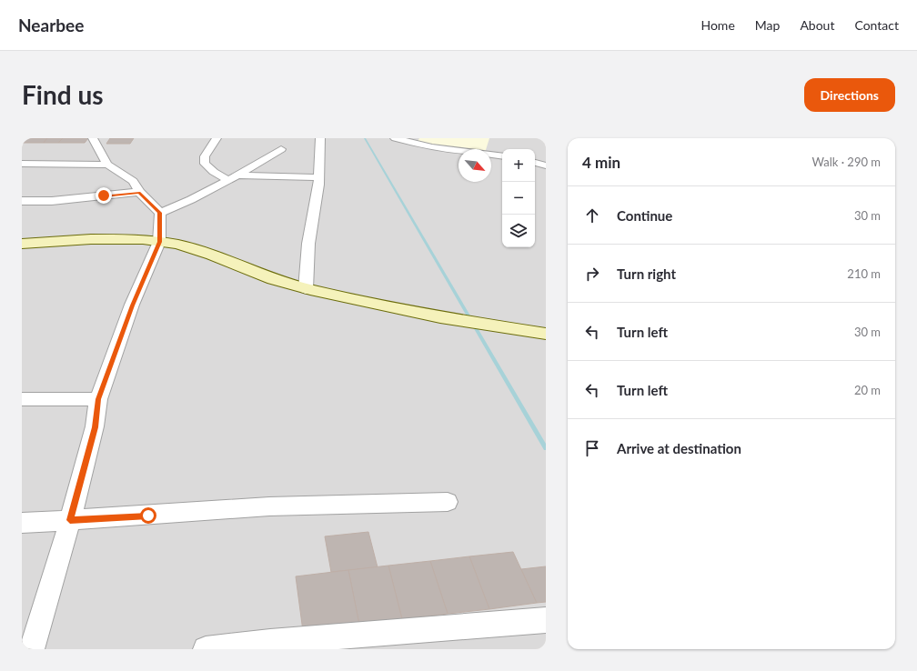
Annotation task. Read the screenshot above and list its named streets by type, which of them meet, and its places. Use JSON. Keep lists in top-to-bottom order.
{
  "north": "bottom right",
  "page": {
    "header": "Nearbee",
    "nav": [
      "Home",
      "Map",
      "About",
      "Contact"
    ],
    "buttons": "Directions",
    "title": "Find us",
    "heading": ["4 min", "Walk · 290 m"],
    "map_buttons": ["+", "−"],
    "list": [
      ["Continue", "30 m"],
      ["Turn right", "210 m"],
      ["Turn left", "30 m"],
      ["Turn left", "20 m"],
      "Arrive at destination"
    ]
  }
}
